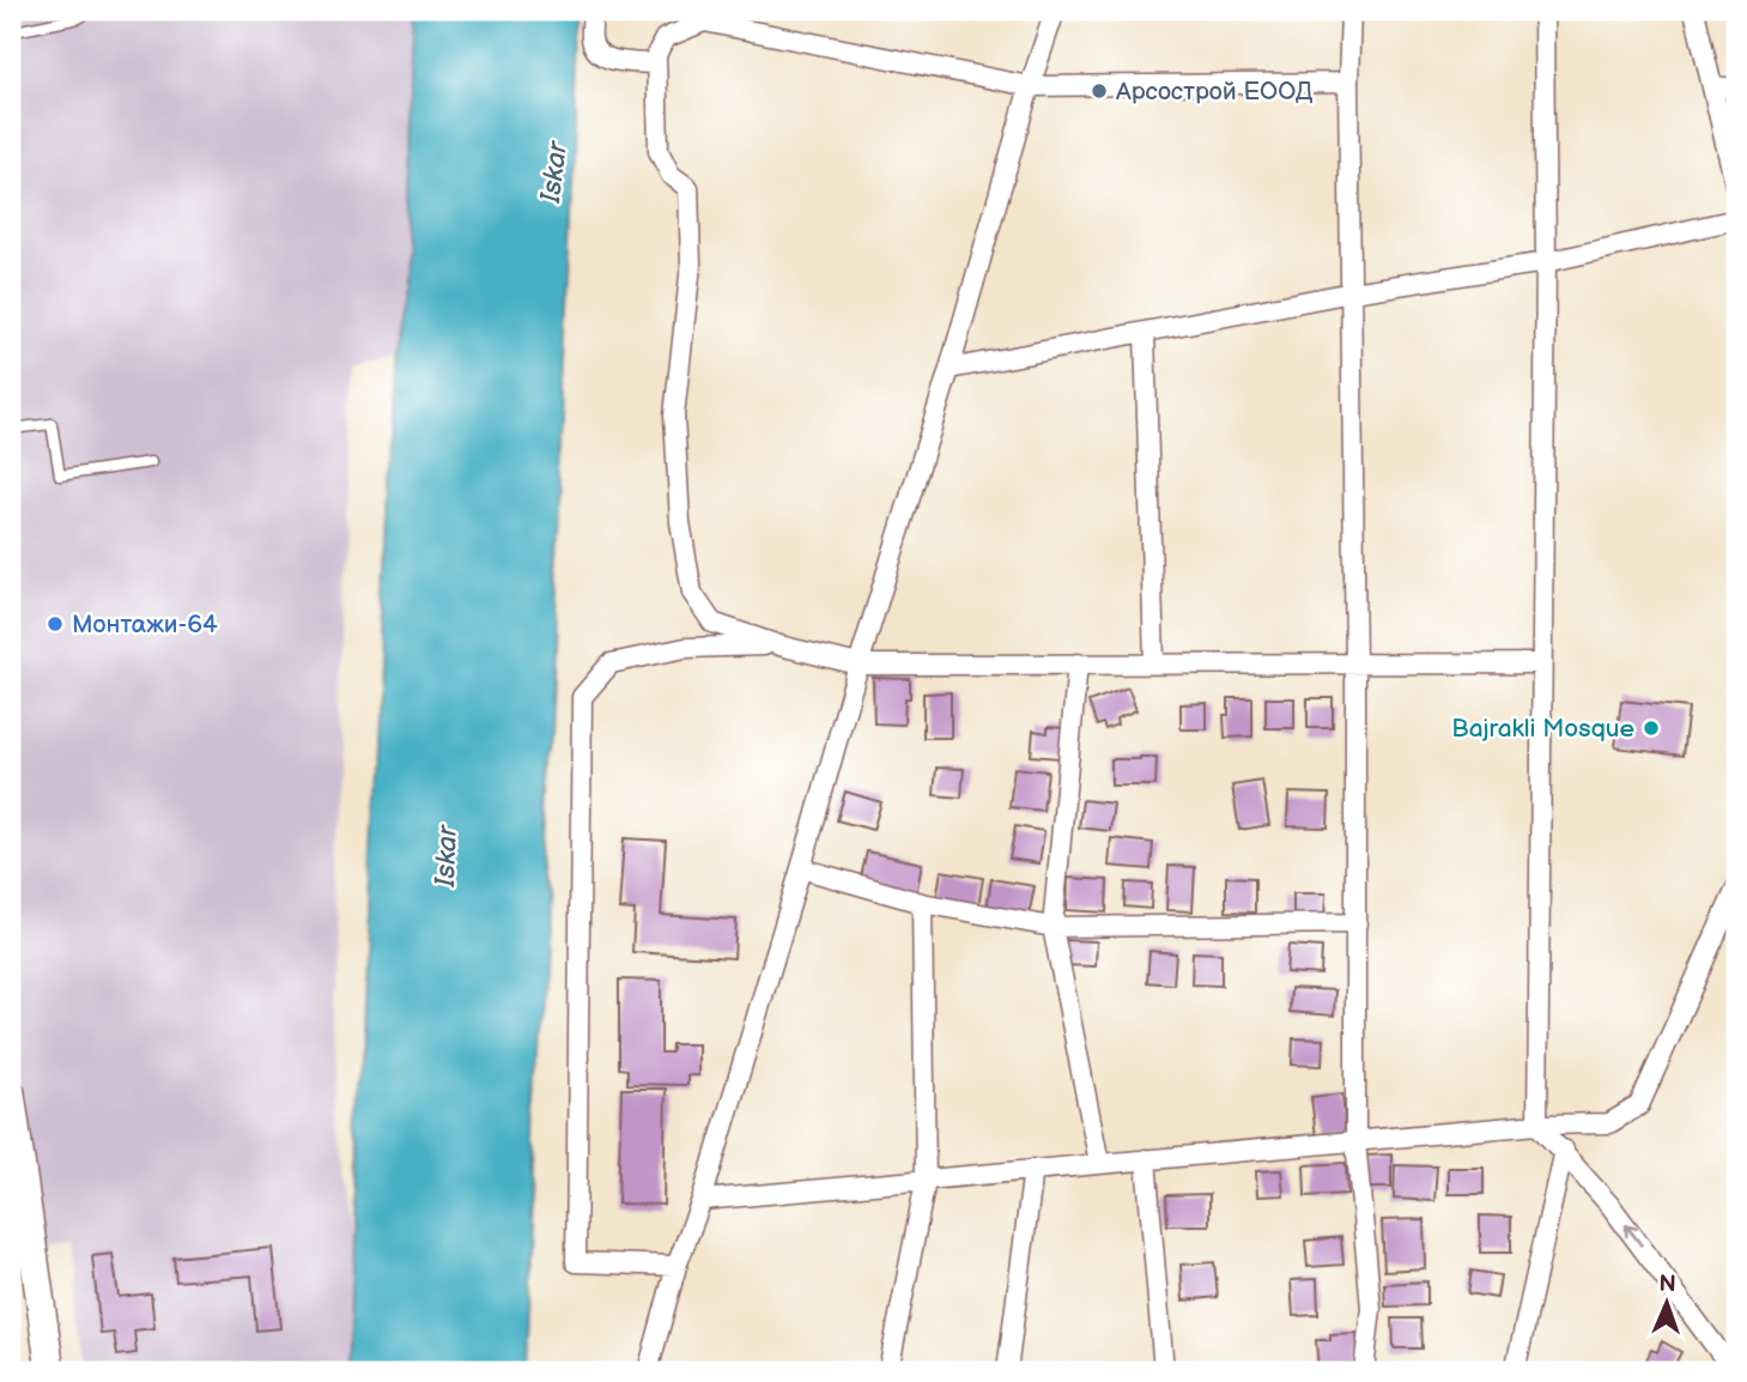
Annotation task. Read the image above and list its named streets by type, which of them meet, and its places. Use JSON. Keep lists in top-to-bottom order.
{
  "water": ["Iskar"],
  "places": ["Арсострой ЕООД", "Монтажи-64", "Bajrakli Mosque"],
  "north": "top"
}
